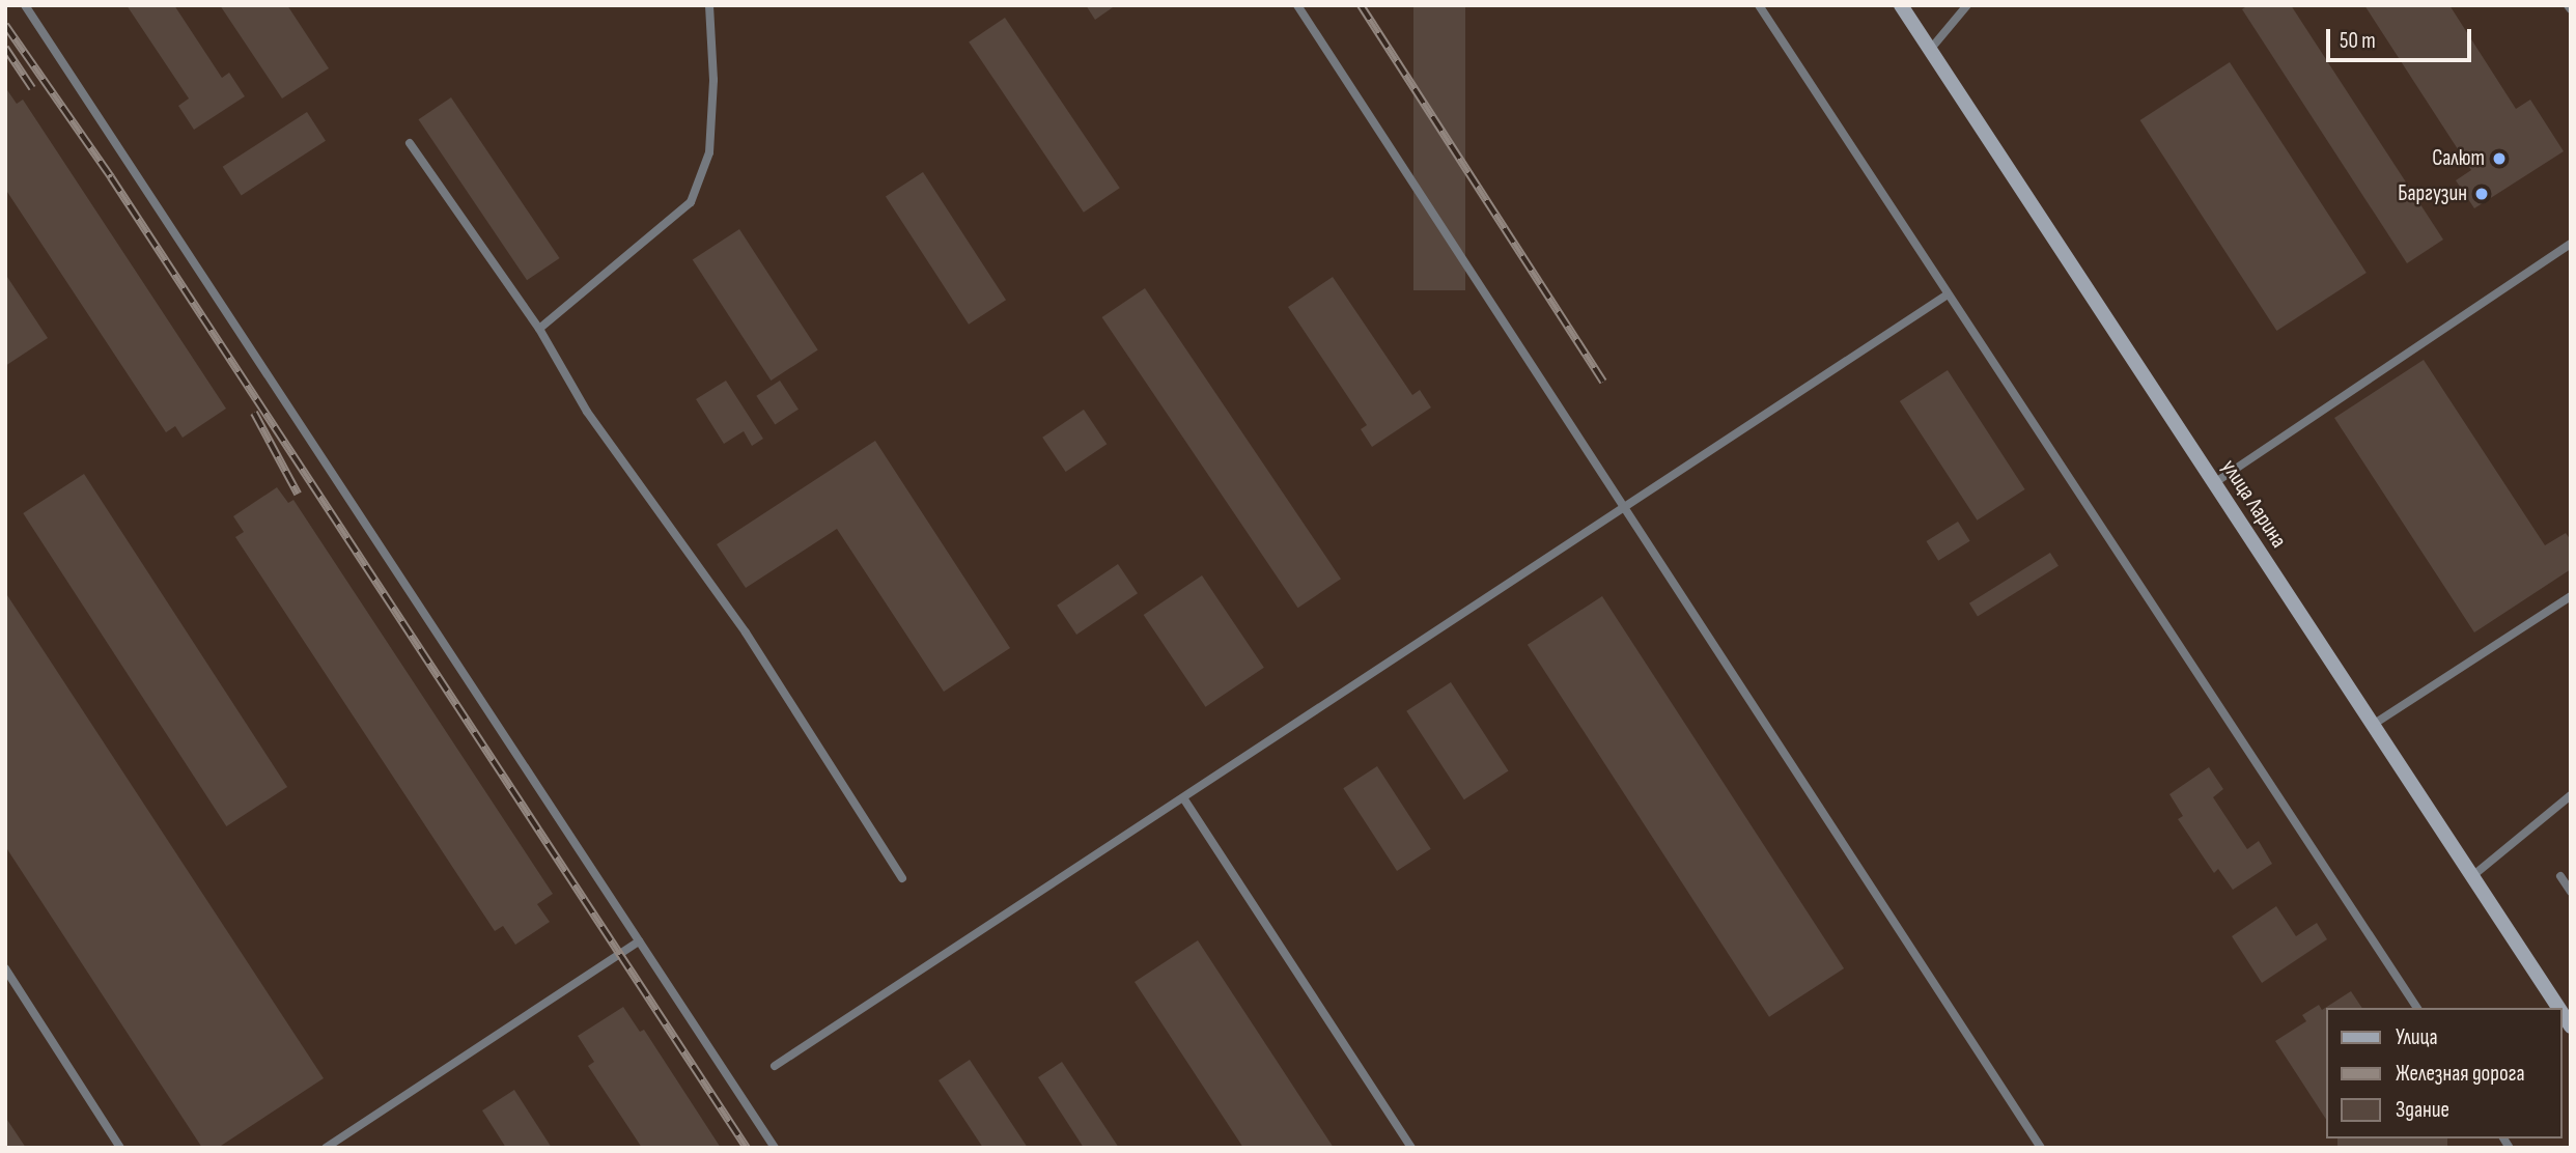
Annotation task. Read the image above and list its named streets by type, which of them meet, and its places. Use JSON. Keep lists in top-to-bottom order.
{
  "streets": {
    "street": ["улица Ларина"]
  },
  "places": ["Салют", "Баргузин"],
  "legend": ["Улица", "Железная дорога", "Здание"],
  "scale_bar": "50 m"
}
